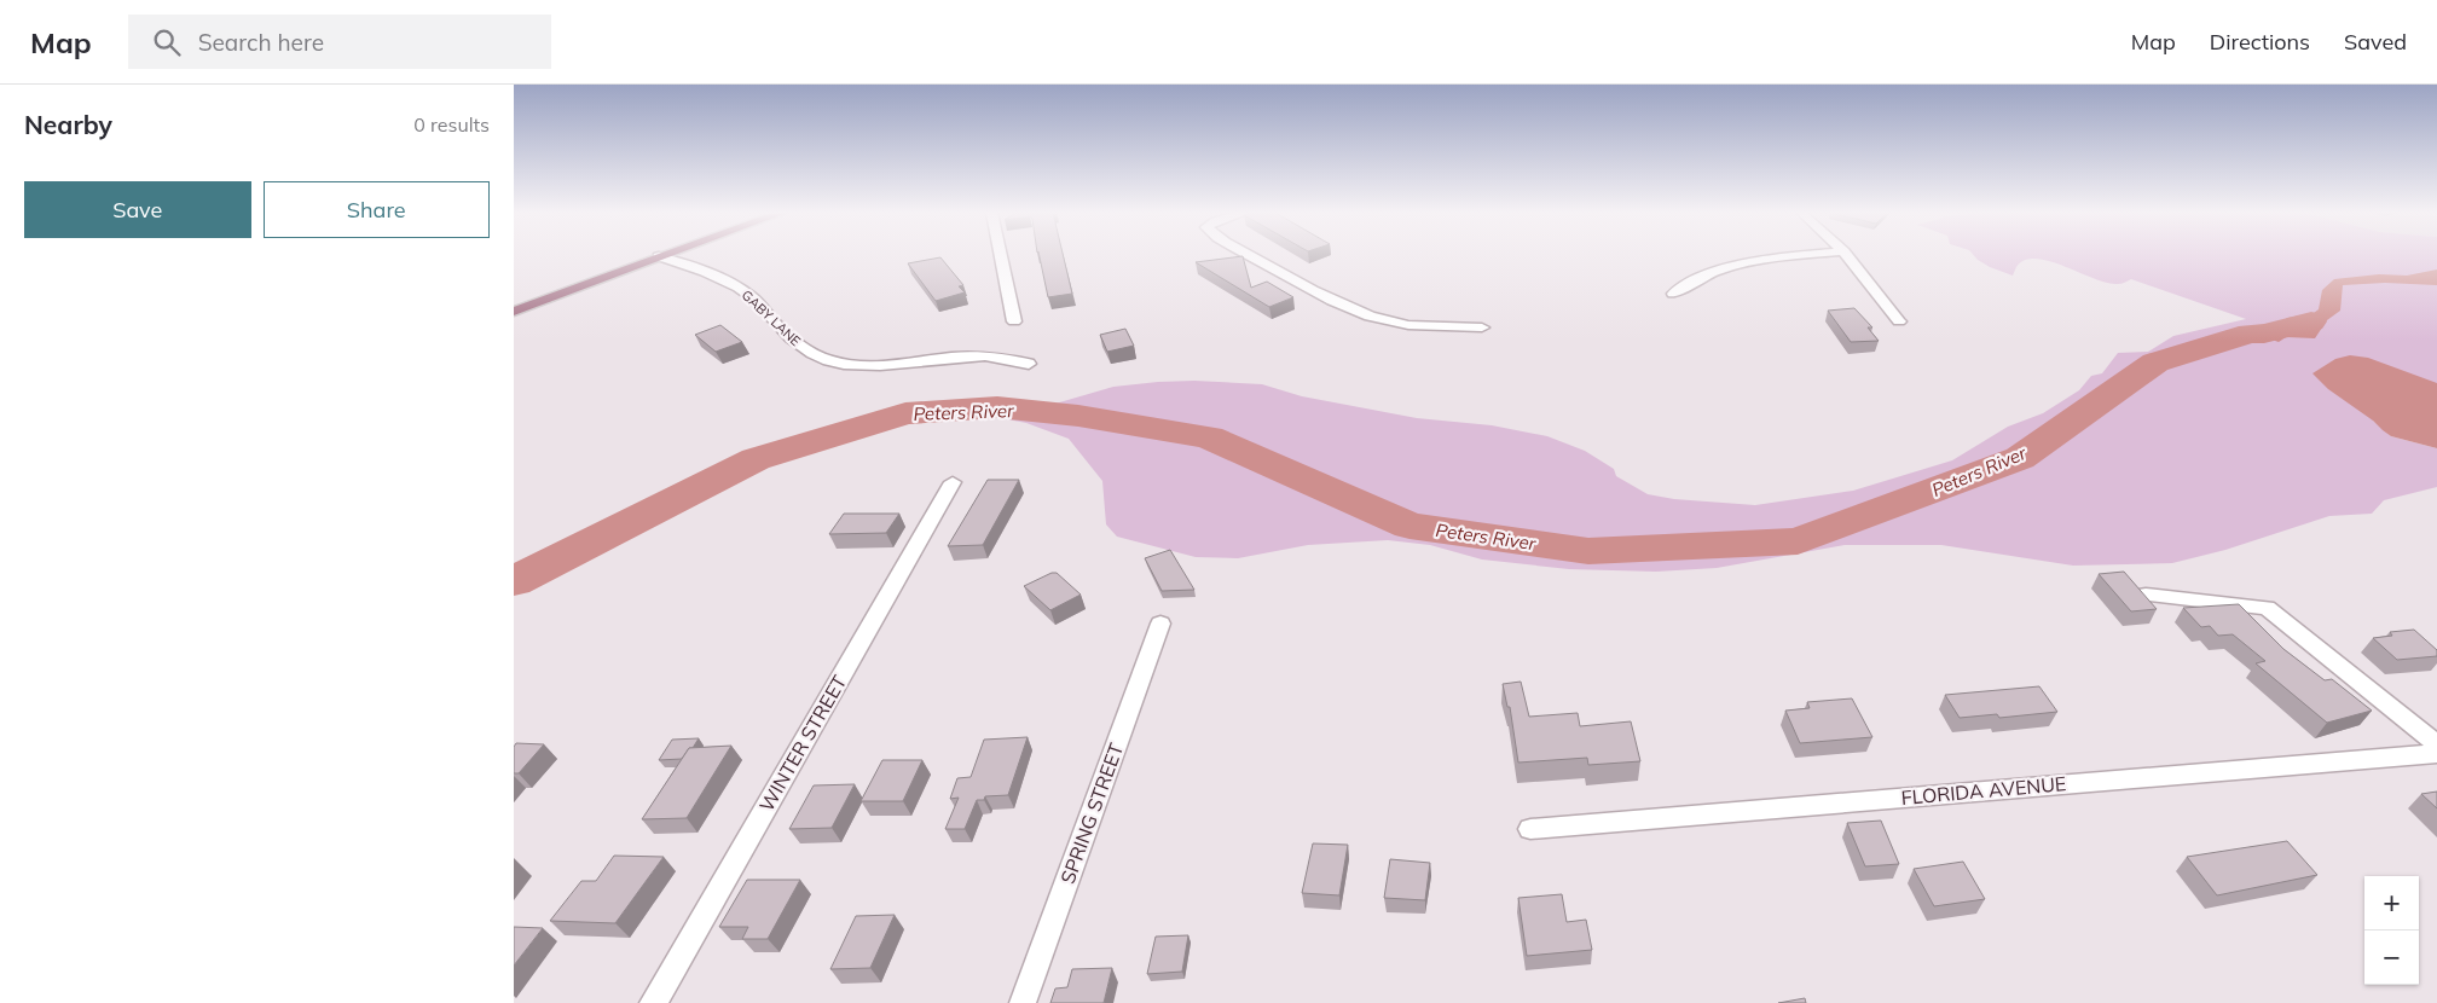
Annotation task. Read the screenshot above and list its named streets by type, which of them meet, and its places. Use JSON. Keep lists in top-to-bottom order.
{
  "streets": {
    "street": [
      "GABY LANE",
      "WINTER STREET",
      "FLORIDA AVENUE",
      "SPRING STREET"
    ]
  },
  "water": ["Peters River"],
  "page": {
    "header": "Map",
    "search": "Search here",
    "nav": ["Map", "Directions", "Saved"],
    "heading": ["Nearby", "0 results"],
    "buttons": ["Save", "Share"],
    "map_buttons": ["+", "−"]
  }
}
